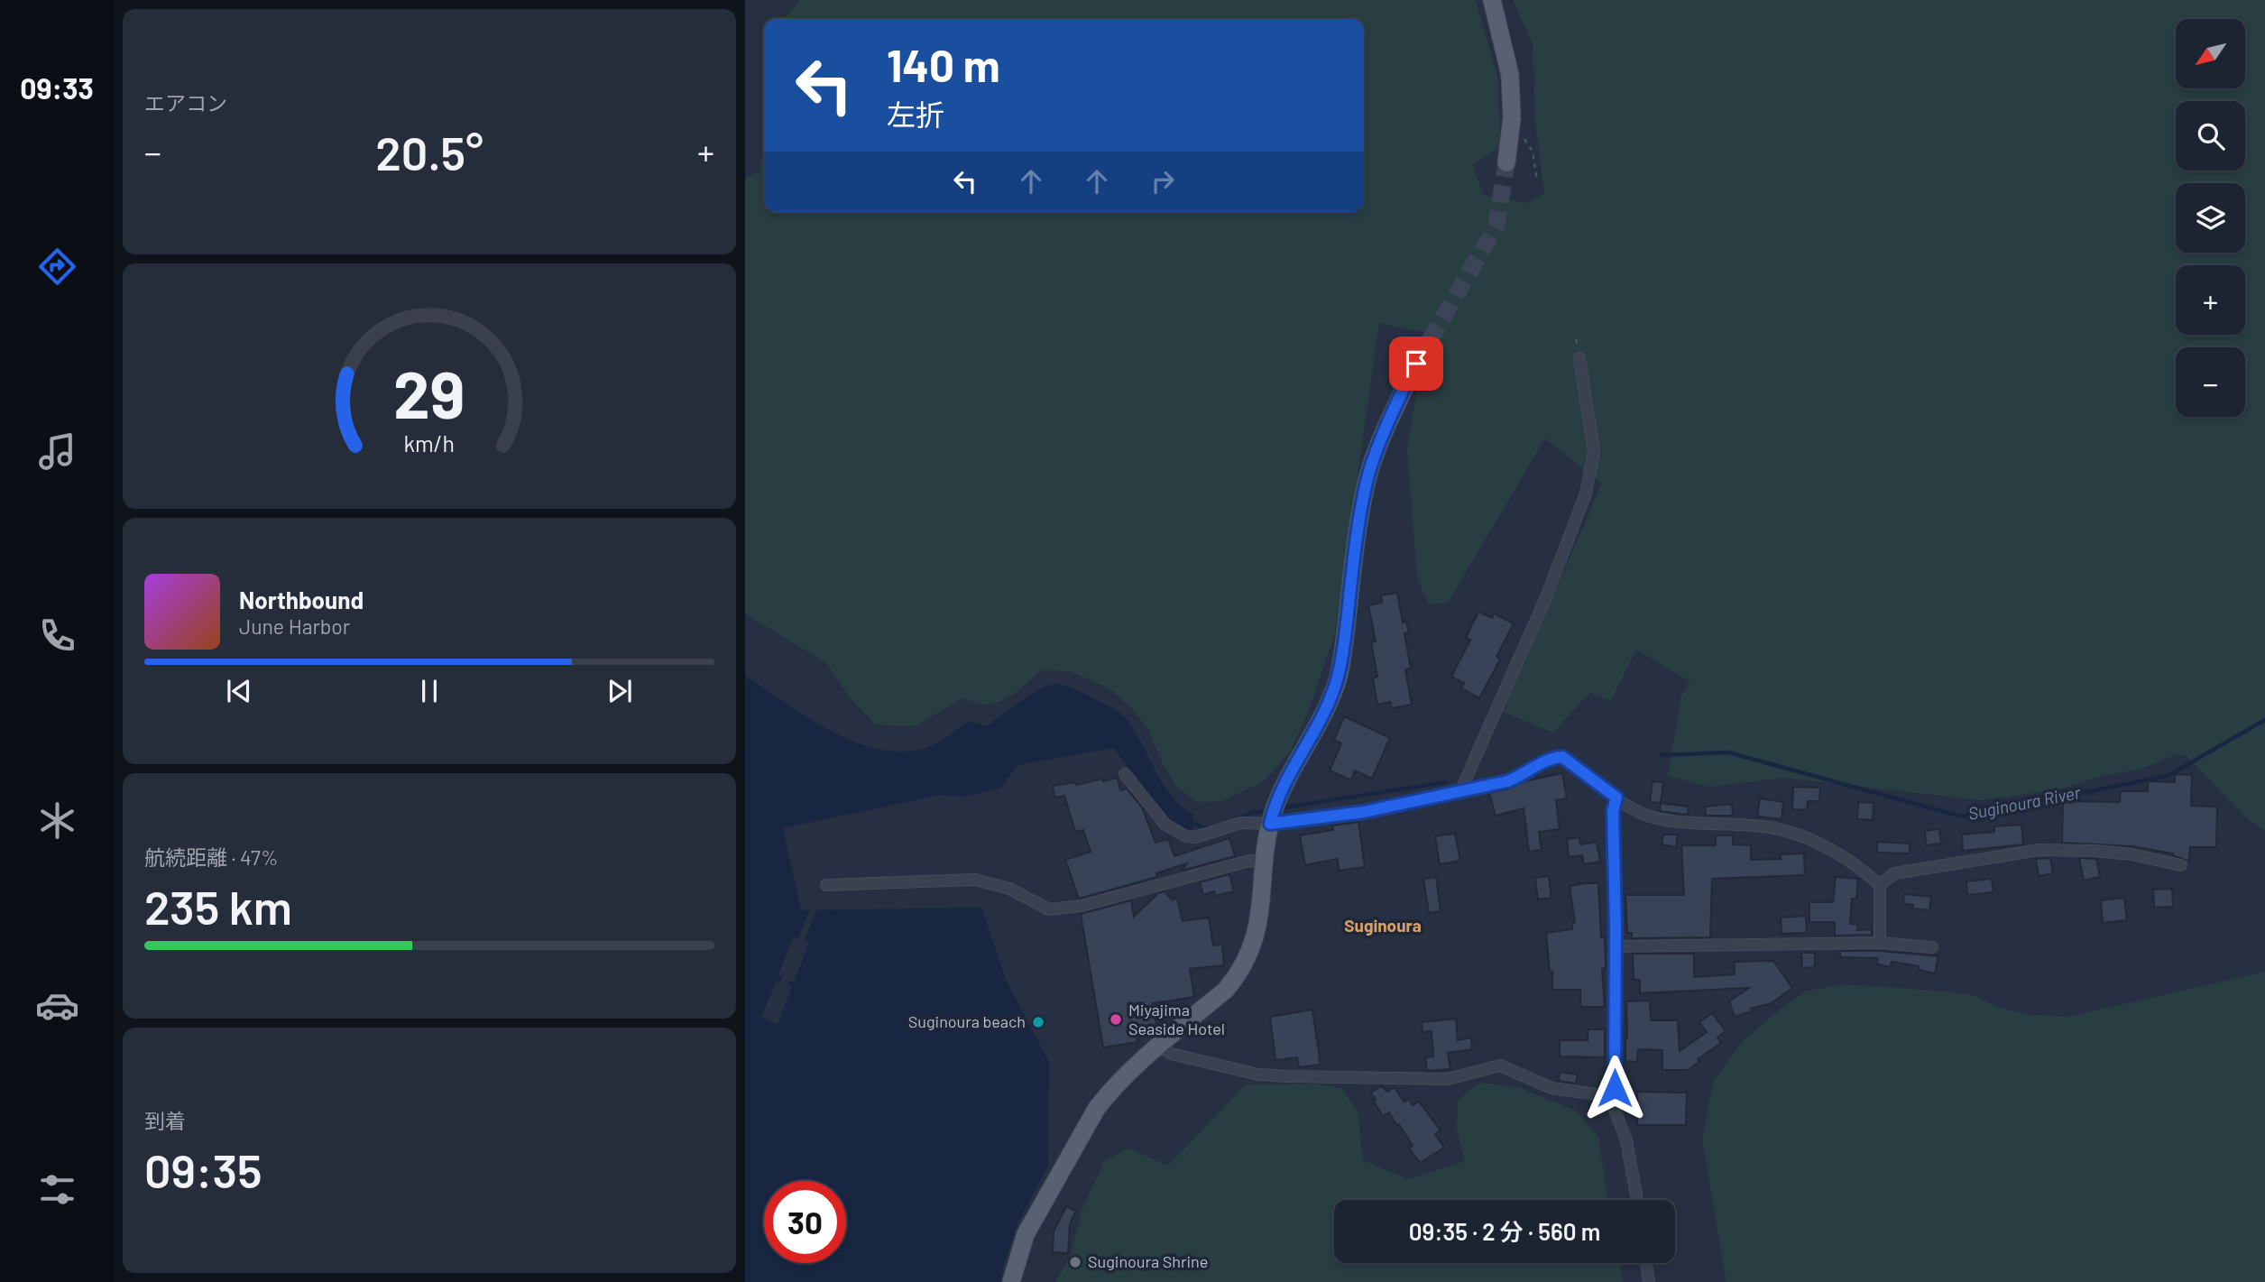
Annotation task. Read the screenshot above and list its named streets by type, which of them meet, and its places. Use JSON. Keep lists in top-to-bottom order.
{
  "districts": ["Suginoura"],
  "water": ["Suginoura River"],
  "places": ["Miyajima Seaside Hotel", "Suginoura beach", "Suginoura Shrine"],
  "north": "bottom left",
  "page": {
    "tabs": "09:33",
    "tile": [
      "エアコン",
      ["航続距離 · 47%", "235 km"],
      ["到着", "09:35"]
    ],
    "map_buttons": ["+", "−"],
    "turn": ["140 m", "左折"],
    "heat": ["−", "20.5°", "+"],
    "song": ["Northbound", "June Harbor"],
    "limit": "30",
    "trip": "09:35 · 2 分 · 560 m",
    "gauge": ["29", "km/h"]
  }
}
